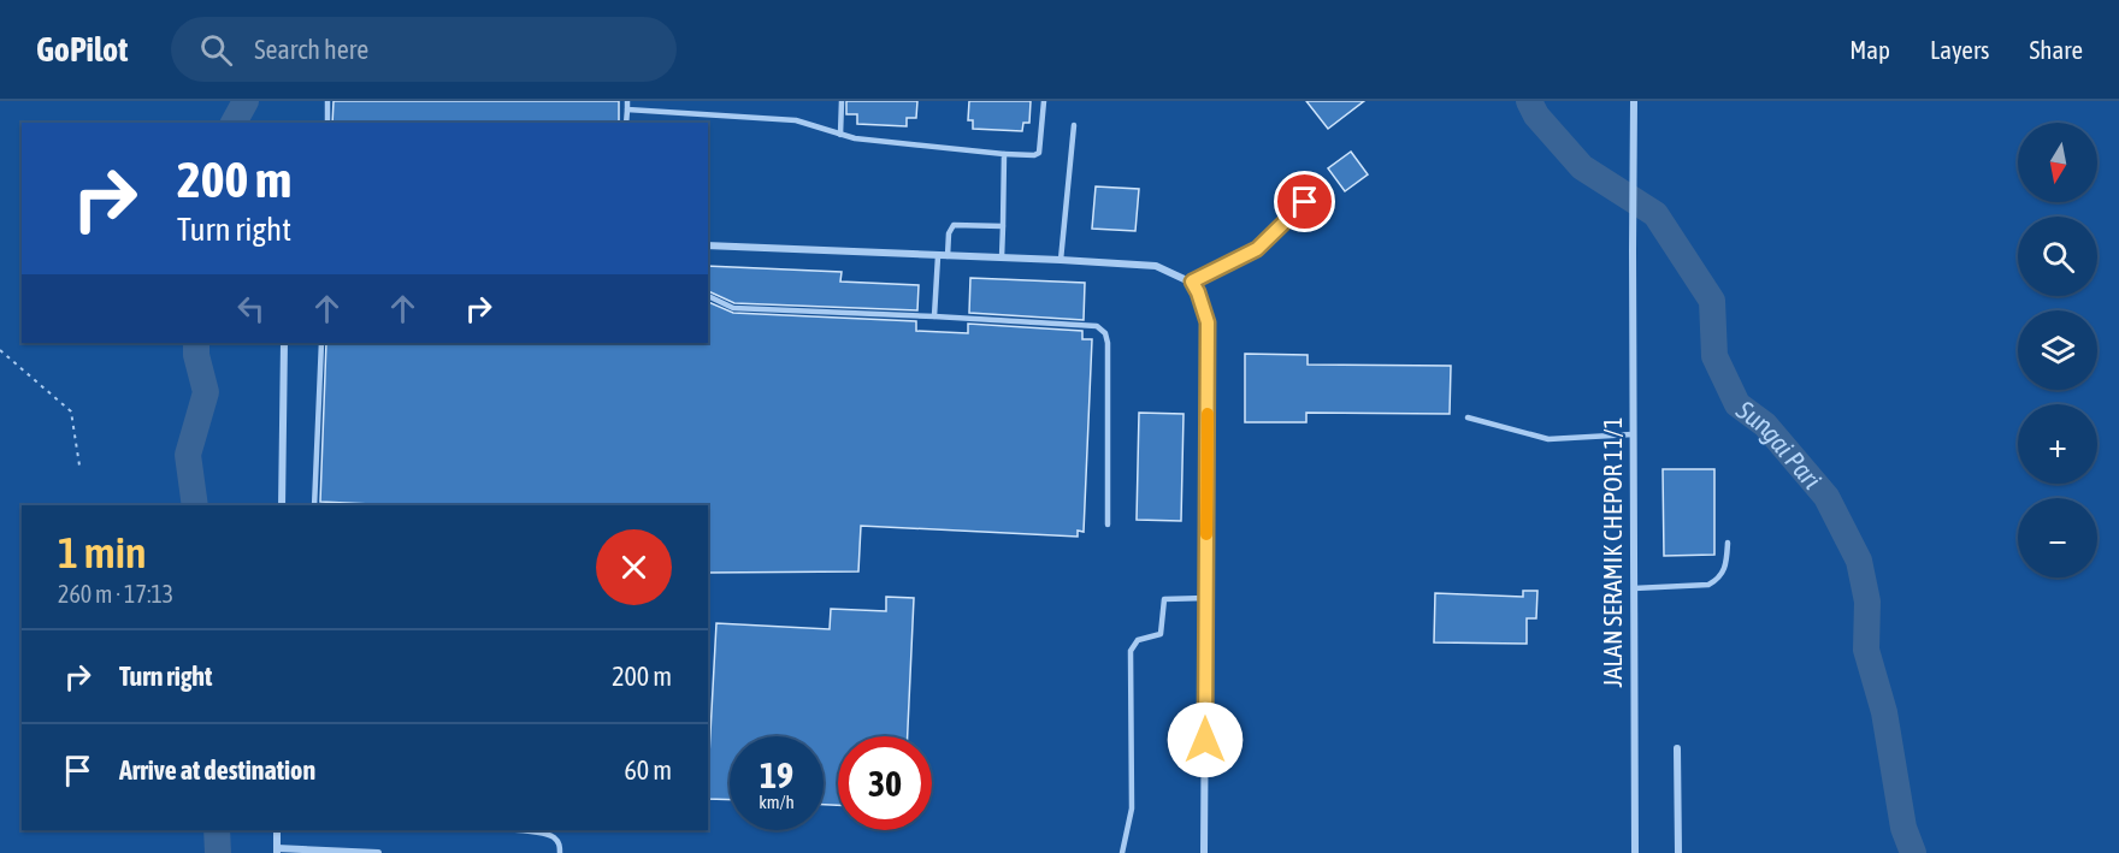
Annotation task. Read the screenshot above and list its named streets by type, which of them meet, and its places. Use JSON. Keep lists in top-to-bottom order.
{
  "streets": {
    "street": ["JALAN SERAMIK CHEPOR 11/1"]
  },
  "water": ["Sungai Pari"],
  "north": "bottom",
  "page": {
    "header": "GoPilot",
    "search": "Search here",
    "nav": ["Map", "Layers", "Share"],
    "map_buttons": ["+", "−"],
    "turn": ["200 m", "Turn right"],
    "heading": ["1 min", "260 m · 17:13"],
    "list": [
      {
        "name": "Turn right",
        "value": "200 m"
      },
      {
        "name": "Arrive at destination",
        "value": "60 m"
      }
    ],
    "speed": "19 km/h",
    "limit": "30"
  }
}
